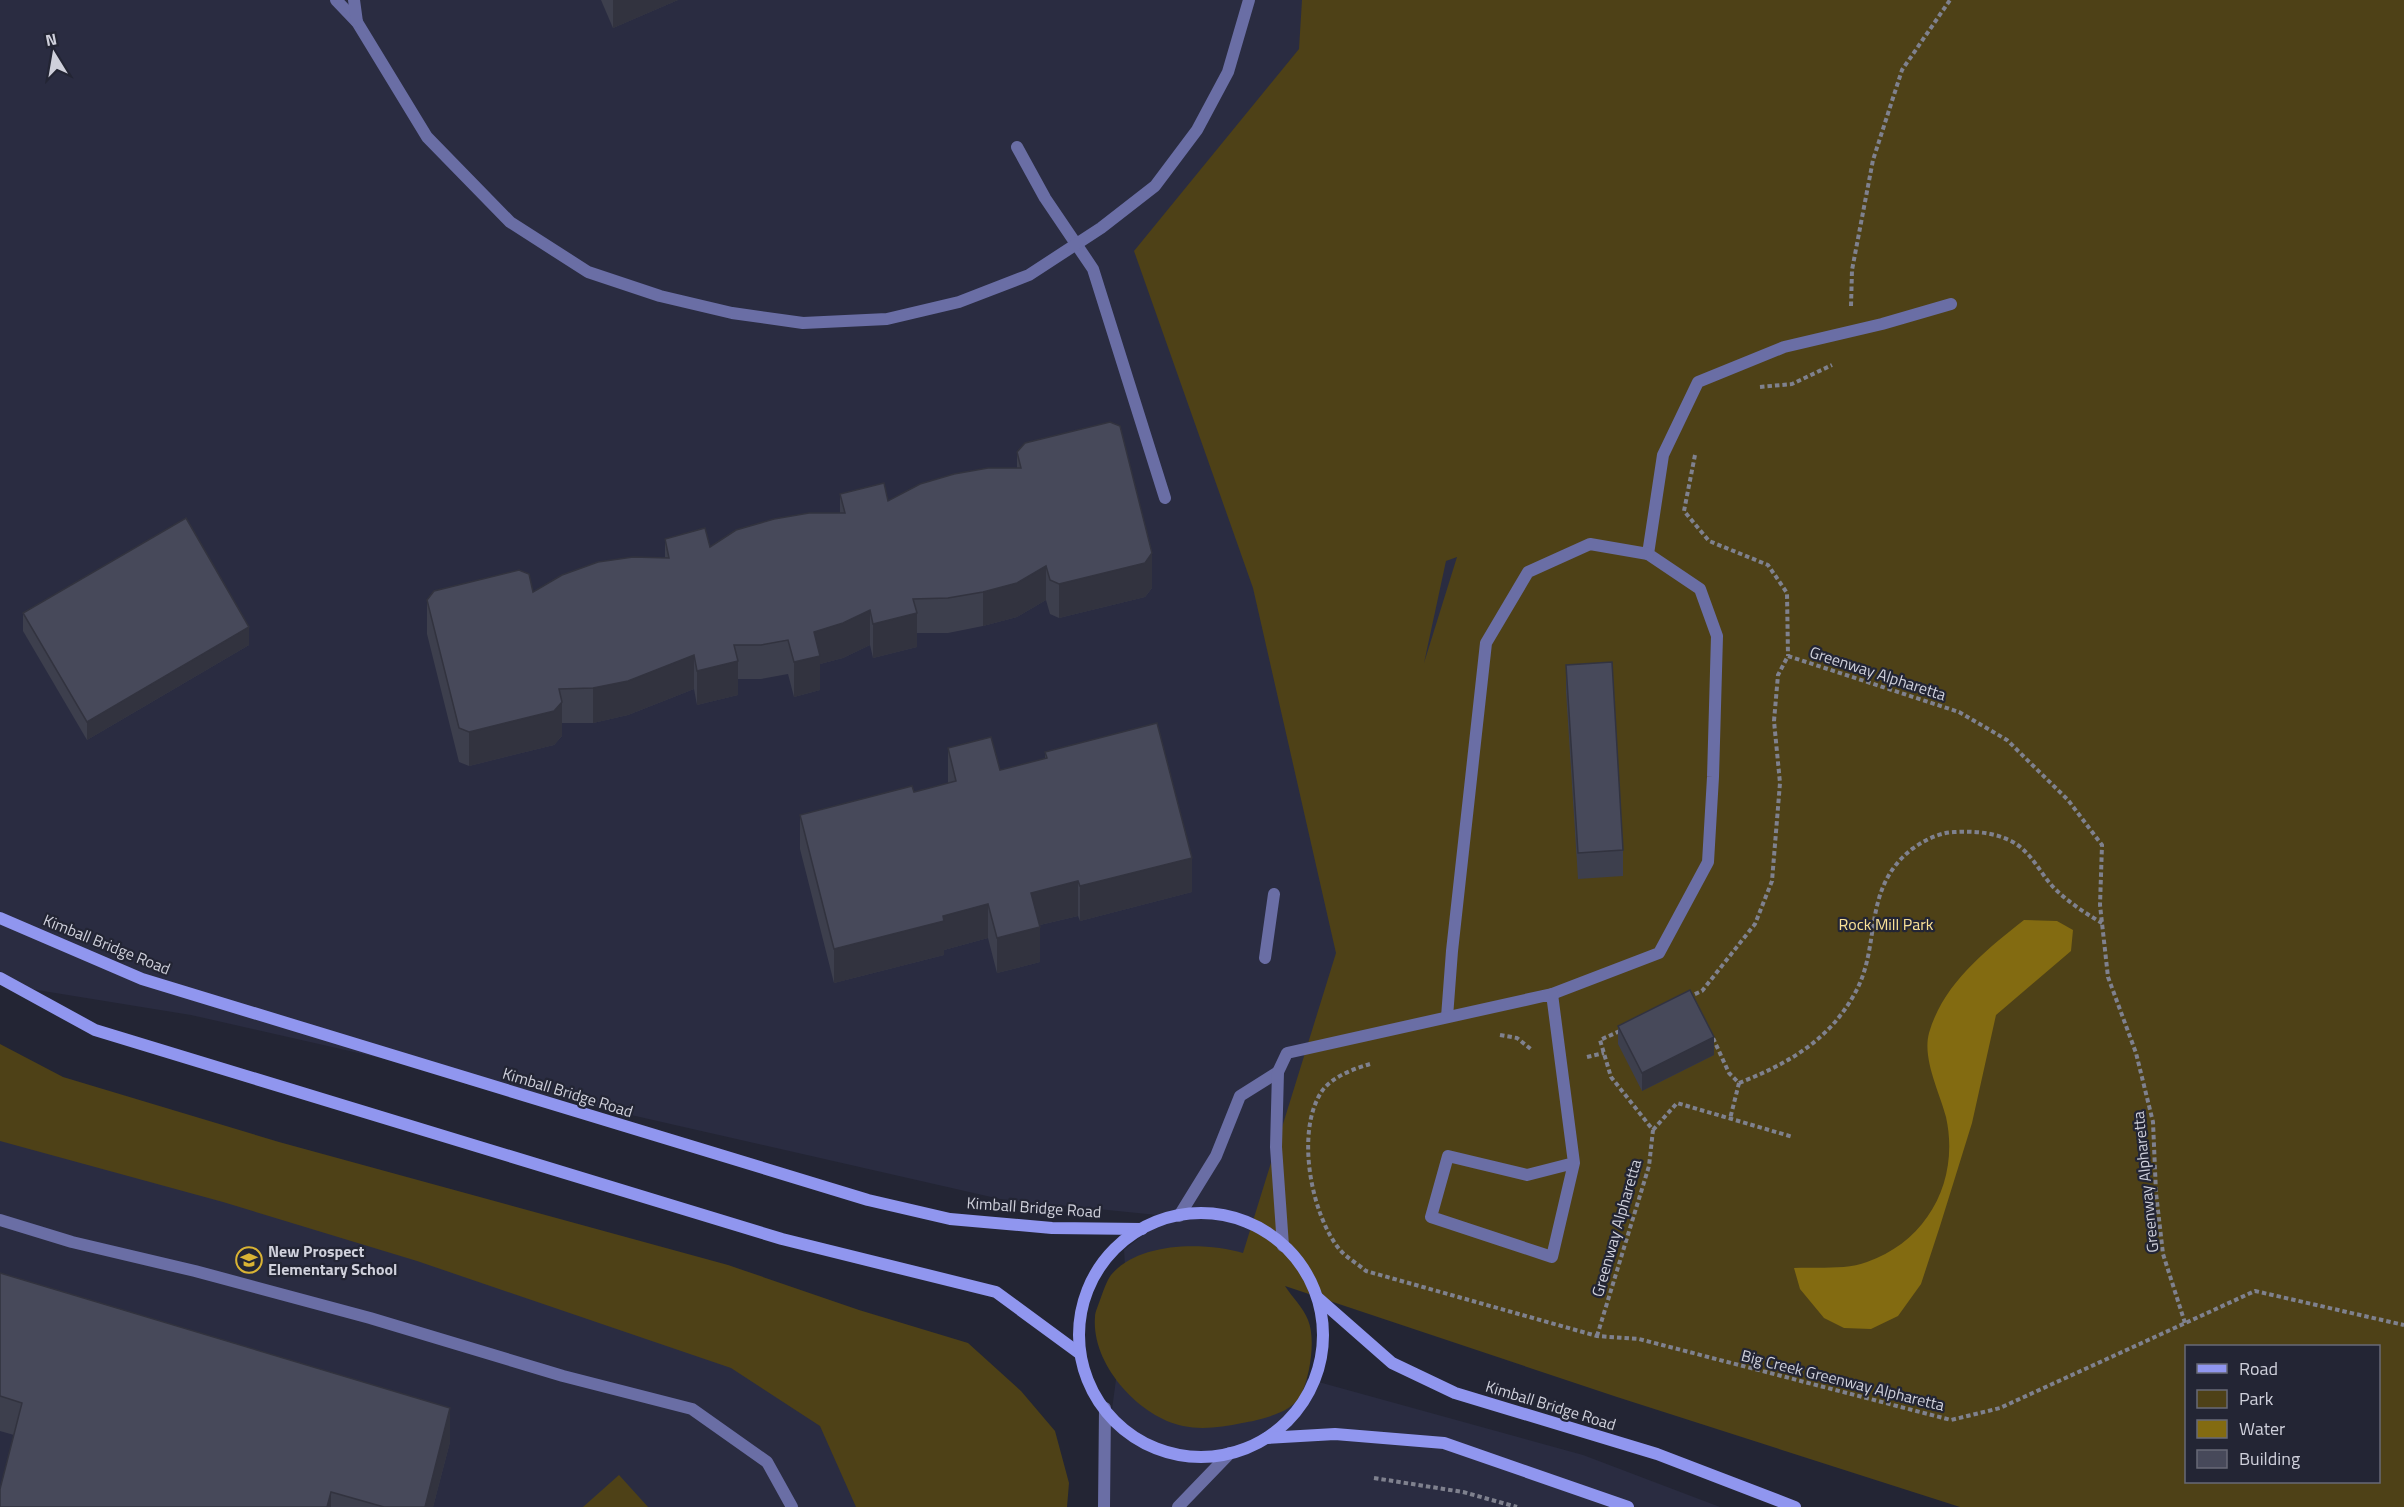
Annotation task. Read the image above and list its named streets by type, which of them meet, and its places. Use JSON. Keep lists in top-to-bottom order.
{
  "streets": {
    "street": ["Kimball Bridge Road"],
    "path": ["Greenway Alpharetta", "Big Creek Greenway Alpharetta"]
  },
  "crossings": [
    ["Greenway Alpharetta", "Big Creek Greenway Alpharetta"]
  ],
  "parks": ["Rock Mill Park"],
  "places": {
    "school or university": ["New Prospect Elementary School"]
  },
  "legend": [
    "Road",
    "Park",
    "Water",
    "Building"
  ],
  "north": "top"
}
